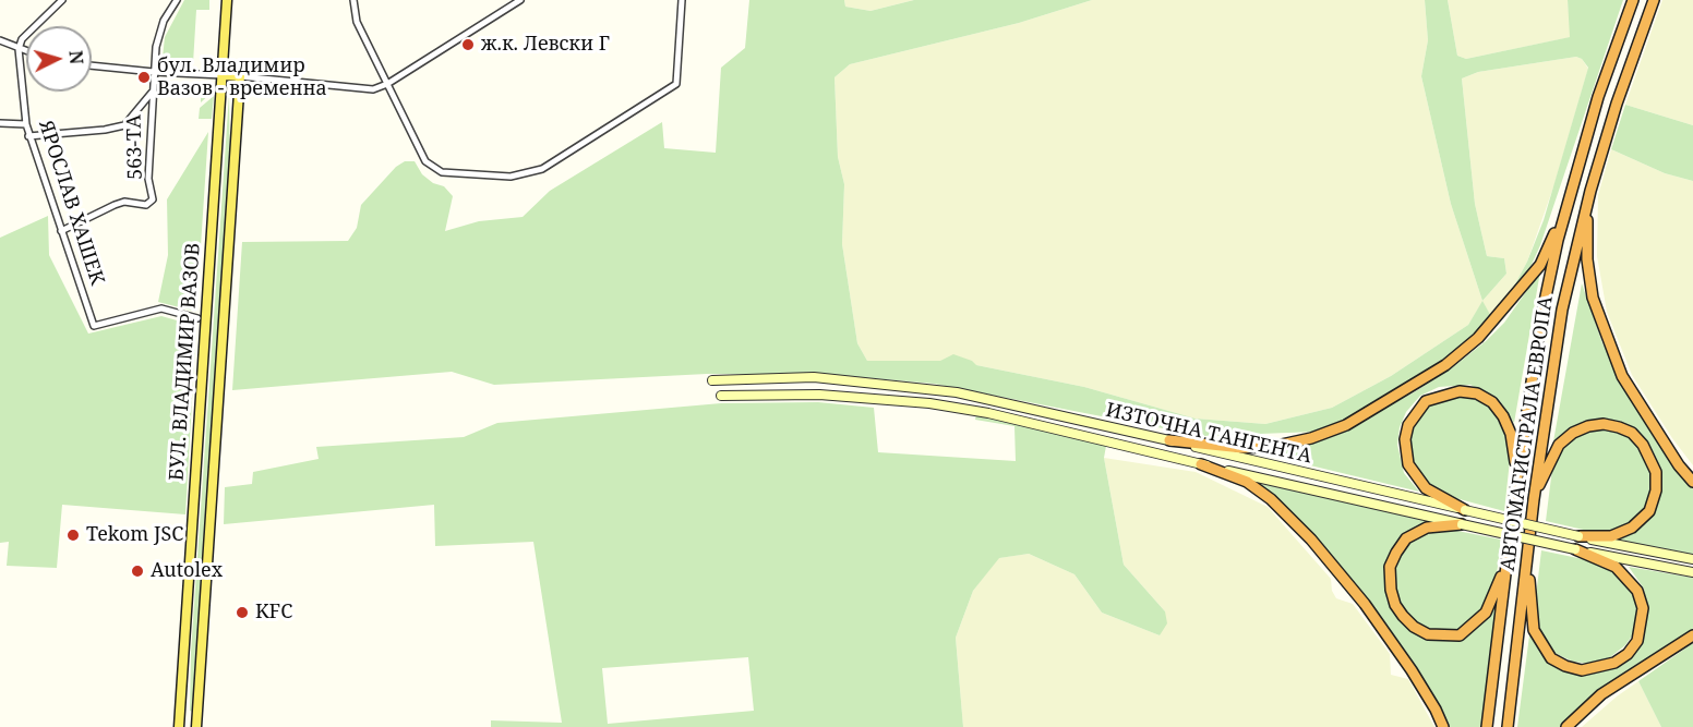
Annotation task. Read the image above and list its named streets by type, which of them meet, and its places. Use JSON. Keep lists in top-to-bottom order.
{
  "streets": {
    "highway": ["АВТОМАГИСТРАЛА ЕВРОПА"],
    "main road": ["БУЛ. ВЛАДИМИР ВАЗОВ"],
    "street": ["563-ТА", "ЯРОСЛАВ ХАШЕК", "ИЗТОЧНА ТАНГЕНТА"]
  },
  "crossings": [
    ["563-ТА", "ЯРОСЛАВ ХАШЕК"]
  ],
  "places": [
    "ж.к. Левски Г",
    "бул. Владимир Вазов - временна",
    "Tekom JSC",
    "Autolex",
    "KFC"
  ],
  "north": "right"
}
